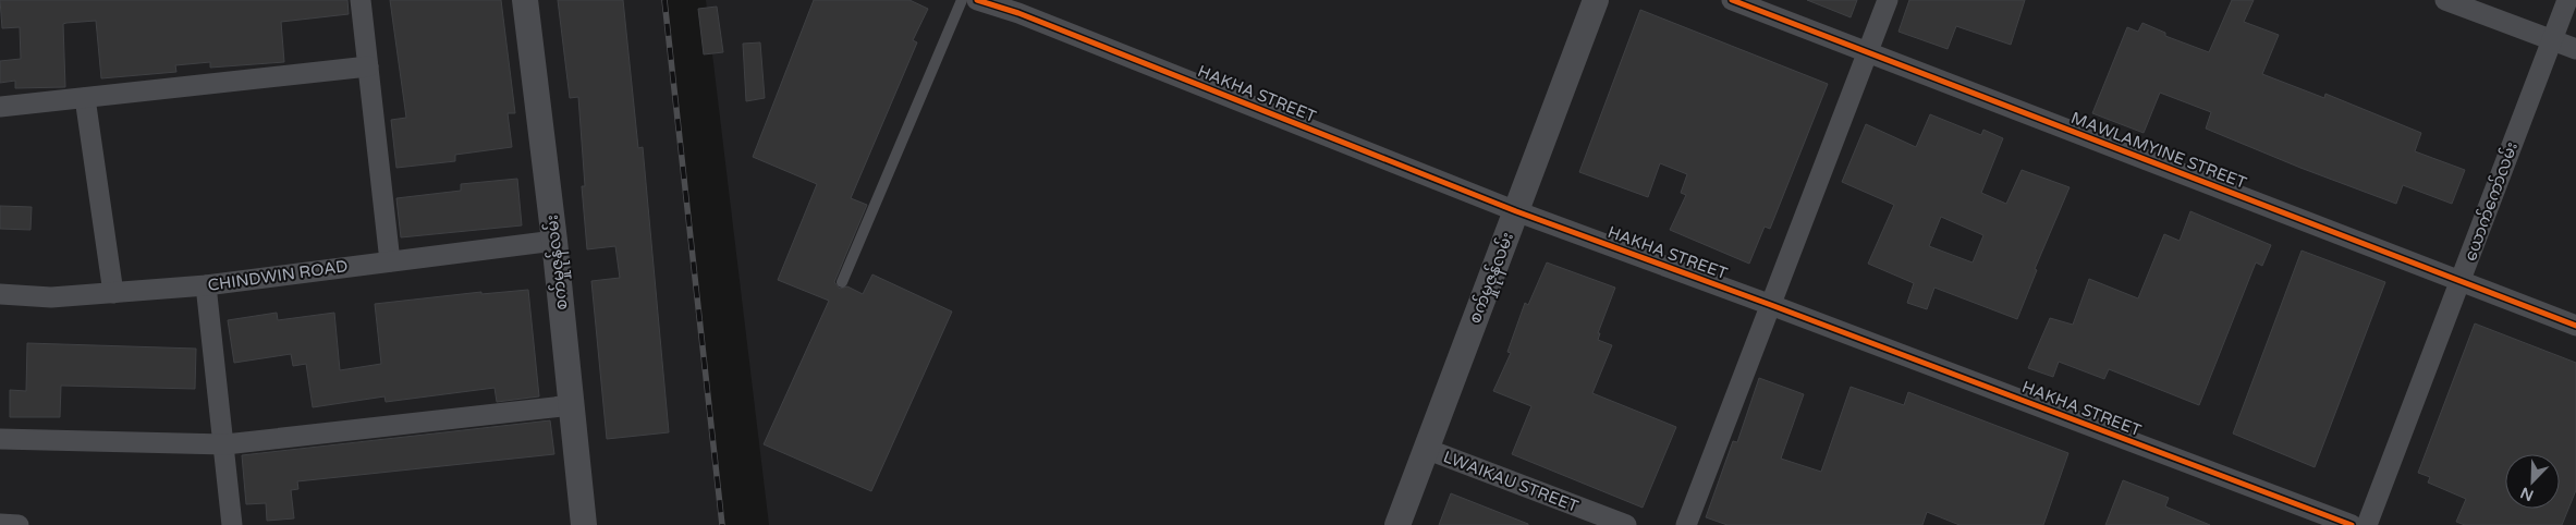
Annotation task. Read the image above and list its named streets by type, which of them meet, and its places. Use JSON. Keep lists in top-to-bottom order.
{
  "streets": {
    "street": [
      "HAKHA STREET",
      "MAWLAMYINE STREET",
      "ယောက်ကော်လမ်း",
      "စက်မှုဇုန်လမ်း",
      "CHINDWIN ROAD",
      "LWAIKAU STREET"
    ]
  },
  "crossings": [
    ["HAKHA STREET", "စက်မှုဇုန်လမ်း"],
    ["MAWLAMYINE STREET", "ယောက်ကော်လမ်း"],
    ["စက်မှုဇုန်လမ်း", "CHINDWIN ROAD"],
    ["စက်မှုဇုန်လမ်း", "LWAIKAU STREET"]
  ],
  "north": "bottom left"
}
